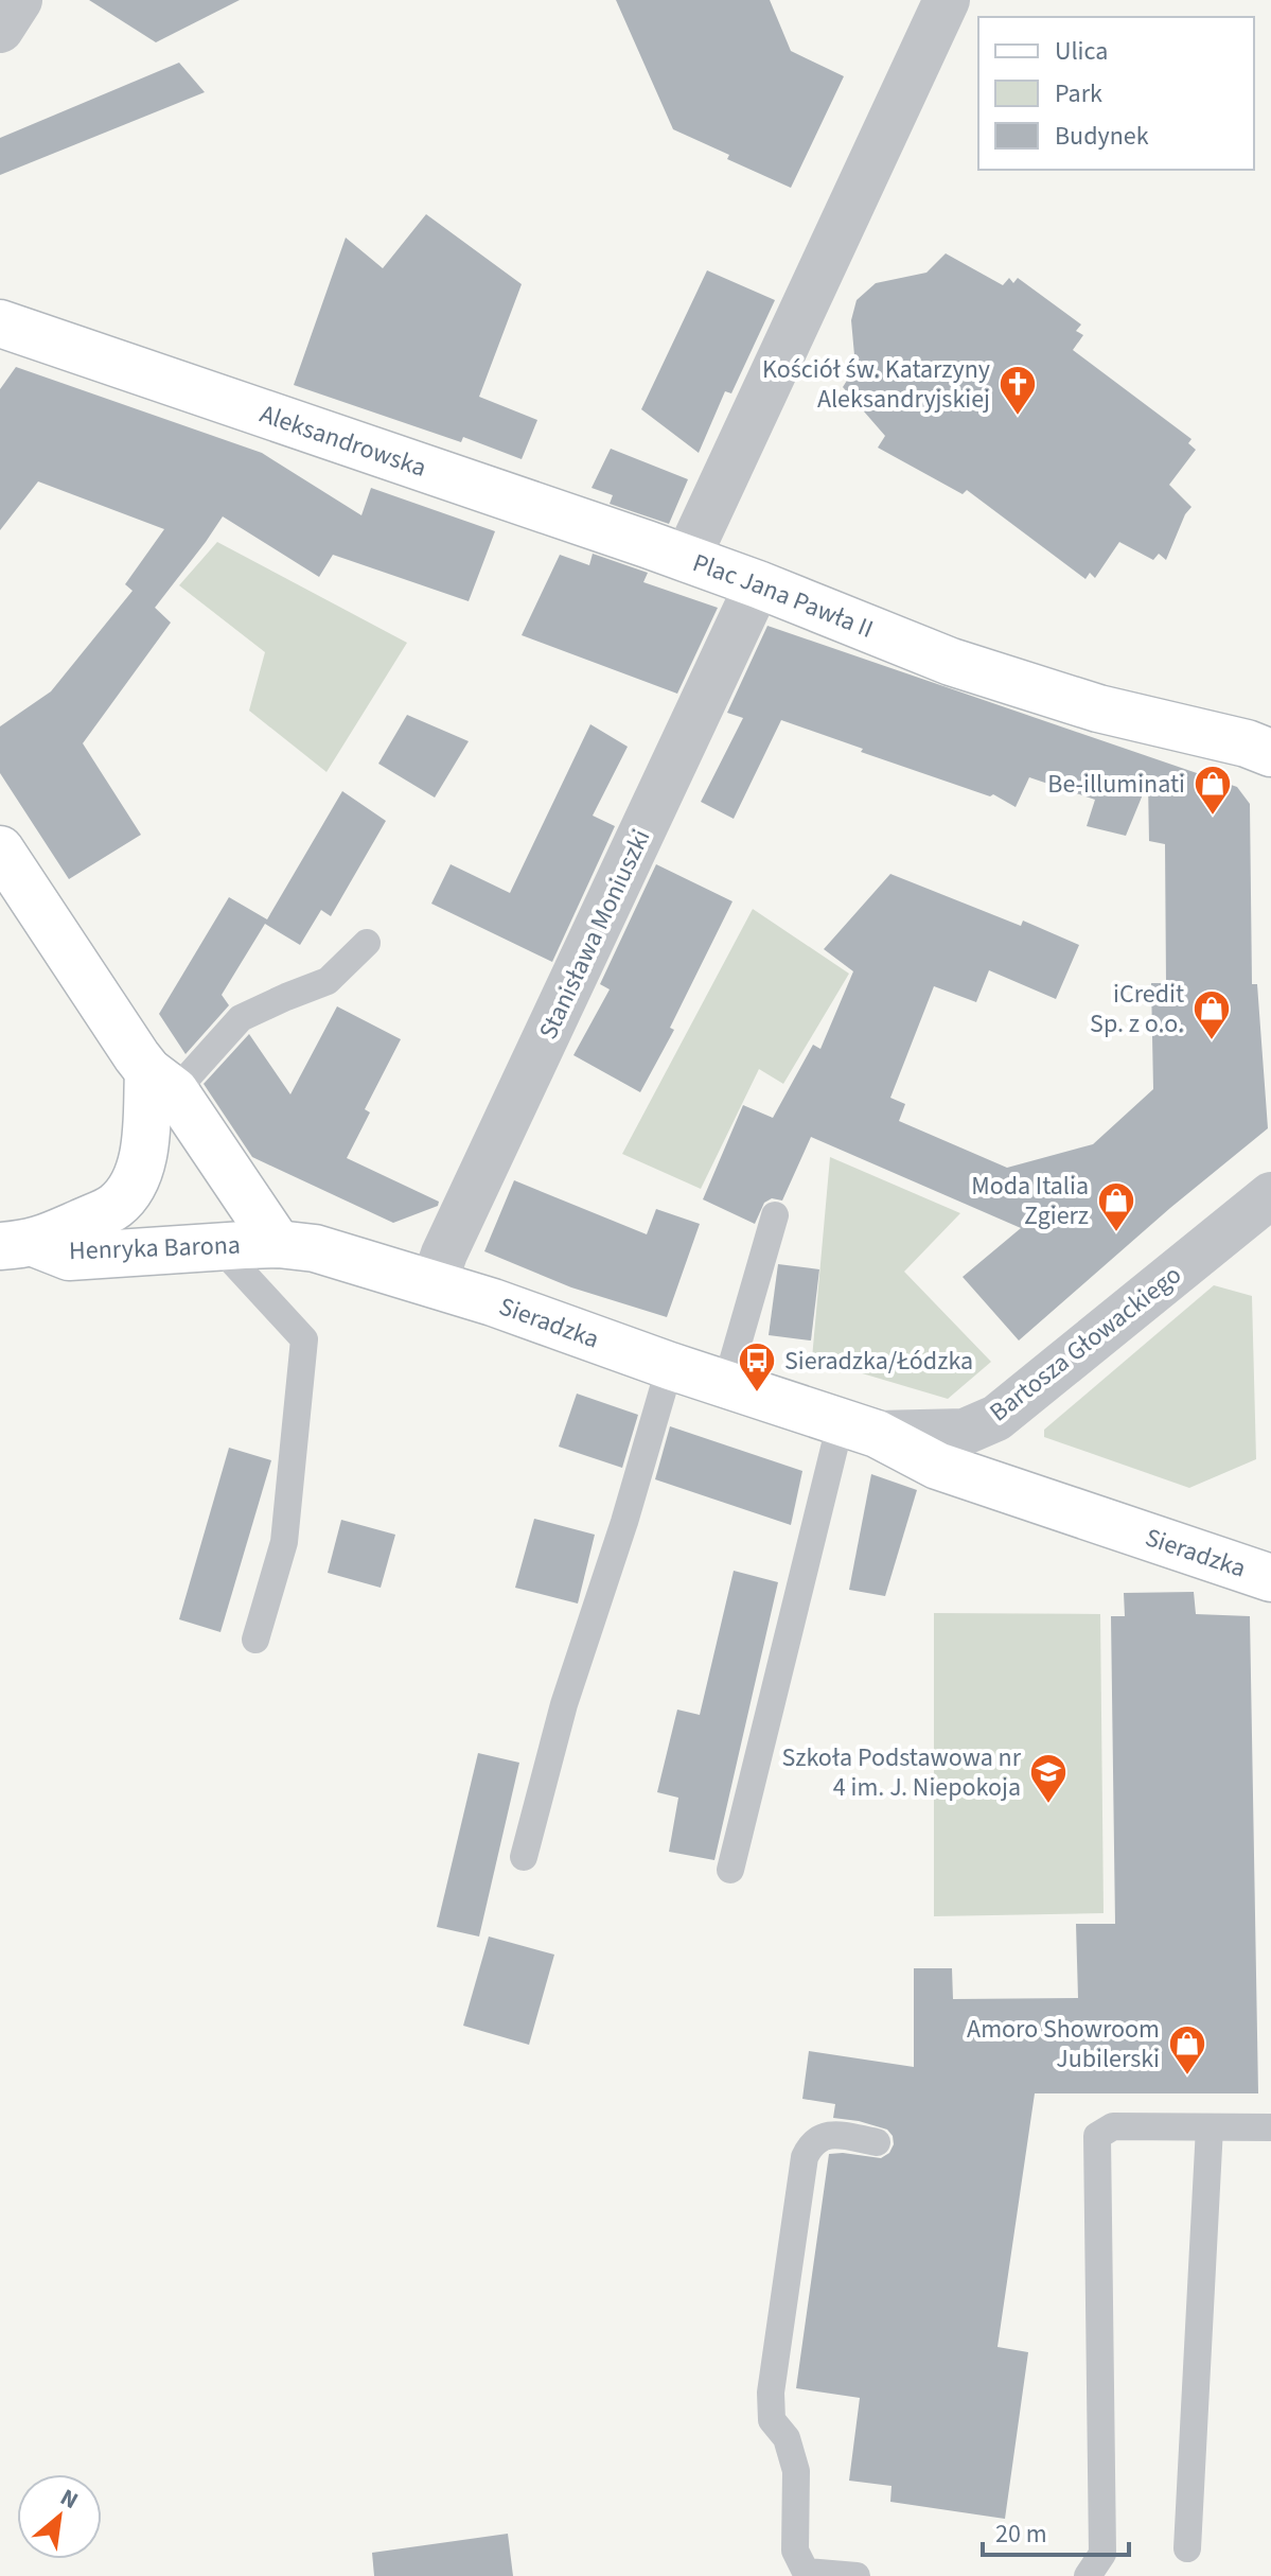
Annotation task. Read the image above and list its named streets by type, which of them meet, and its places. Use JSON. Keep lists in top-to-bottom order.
{
  "streets": {
    "main road": [
      "Aleksandrowska",
      "Plac Jana Pawła II",
      "Henryka Barona",
      "Sieradzka"
    ],
    "street": ["Stanisława Moniuszki", "Bartosza Głowackiego"]
  },
  "crossings": [
    ["Aleksandrowska", "Plac Jana Pawła II"],
    ["Plac Jana Pawła II", "Stanisława Moniuszki"],
    ["Stanisława Moniuszki", "Sieradzka"],
    ["Henryka Barona", "Sieradzka"],
    ["Sieradzka", "Bartosza Głowackiego"]
  ],
  "places": {
    "church": ["Kościół św. Katarzyny Aleksandryjskiej"],
    "shop": [
      "Be-illuminati",
      "iCredit Sp. z o.o.",
      "Moda Italia Zgierz",
      "Amoro Showroom Jubilerski"
    ],
    "bus stop": ["Sieradzka/Łódzka"],
    "school or university": ["Szkoła Podstawowa nr 4 im. J. Niepokoja"]
  },
  "legend": ["Ulica", "Park", "Budynek"],
  "scale_bar": "20 m",
  "north": "top right"
}
